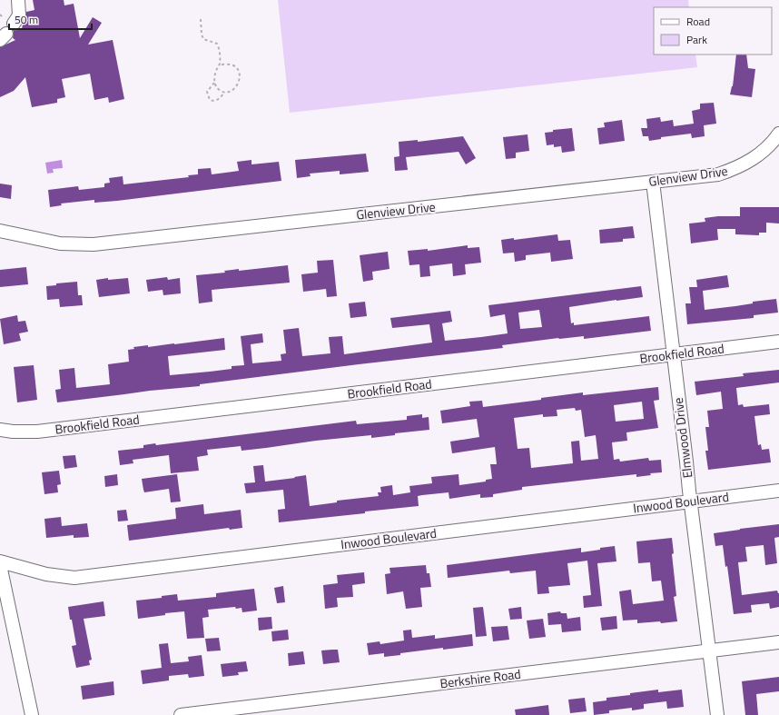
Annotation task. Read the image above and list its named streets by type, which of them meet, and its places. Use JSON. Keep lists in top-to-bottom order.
{
  "streets": {
    "street": [
      "Glenview Drive",
      "Brookfield Road",
      "Elmwood Drive",
      "Inwood Boulevard",
      "Berkshire Road"
    ]
  },
  "crossings": [
    ["Glenview Drive", "Elmwood Drive"],
    ["Brookfield Road", "Elmwood Drive"],
    ["Elmwood Drive", "Inwood Boulevard"],
    ["Elmwood Drive", "Berkshire Road"]
  ],
  "legend": ["Road", "Park"],
  "scale_bar": "50 m"
}
